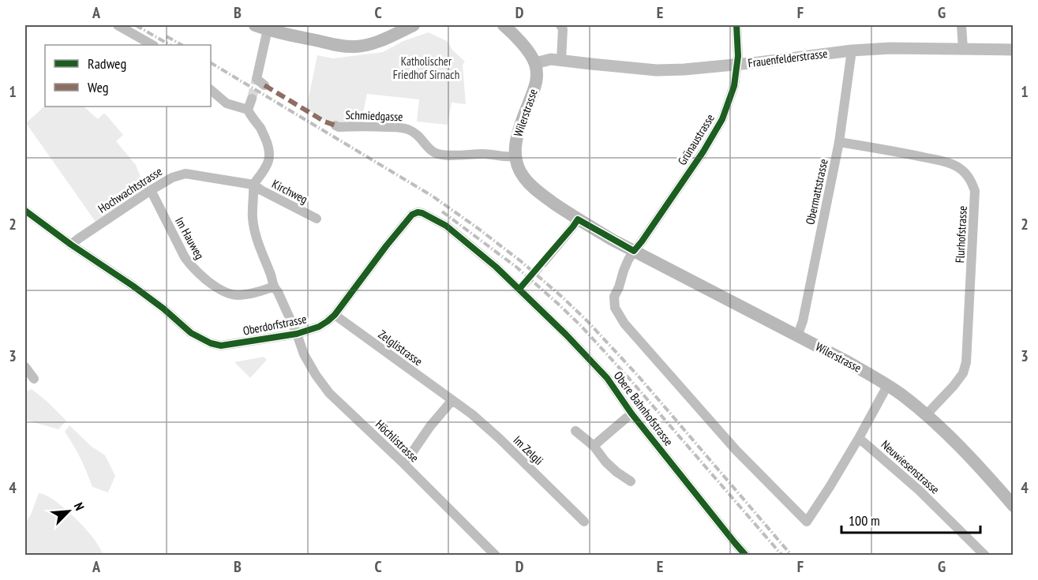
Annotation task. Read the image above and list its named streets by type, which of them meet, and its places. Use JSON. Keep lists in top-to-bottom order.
{
  "streets": {
    "main road": ["Wilerstrasse"],
    "street": [
      "Frauenfelderstrasse",
      "Schmiedgasse",
      "Grünaustrasse",
      "Hochwachtstrasse",
      "Kirchweg",
      "Obermattstrasse",
      "Flurhofstrasse",
      "Im Hauweg",
      "Oberdorfstrasse",
      "Zelglistrasse",
      "Obere Bahnhofstrasse",
      "Höchlistrasse",
      "Im Zelgli",
      "Neuwiesenstrasse"
    ]
  },
  "crossings": [
    ["Frauenfelderstrasse", "Wilerstrasse"],
    ["Frauenfelderstrasse", "Grünaustrasse"],
    ["Frauenfelderstrasse", "Obermattstrasse"],
    ["Wilerstrasse", "Schmiedgasse"],
    ["Wilerstrasse", "Grünaustrasse"],
    ["Wilerstrasse", "Obermattstrasse"],
    ["Wilerstrasse", "Flurhofstrasse"],
    ["Grünaustrasse", "Neuwiesenstrasse"],
    ["Hochwachtstrasse", "Kirchweg"],
    ["Hochwachtstrasse", "Im Hauweg"],
    ["Hochwachtstrasse", "Oberdorfstrasse"],
    ["Obermattstrasse", "Flurhofstrasse"],
    ["Oberdorfstrasse", "Zelglistrasse"],
    ["Oberdorfstrasse", "Obere Bahnhofstrasse"],
    ["Oberdorfstrasse", "Höchlistrasse"],
    ["Zelglistrasse", "Im Zelgli"]
  ],
  "parks": ["Katholischer Friedhof Sirnach"],
  "legend": ["Radweg", "Weg"],
  "scale_bar": "100 m",
  "north": "top right",
  "grid": {
    "columns": [
      "A",
      "B",
      "C",
      "D",
      "E",
      "F",
      "G"
    ],
    "rows": [
      "1",
      "2",
      "3",
      "4"
    ]
  }
}
